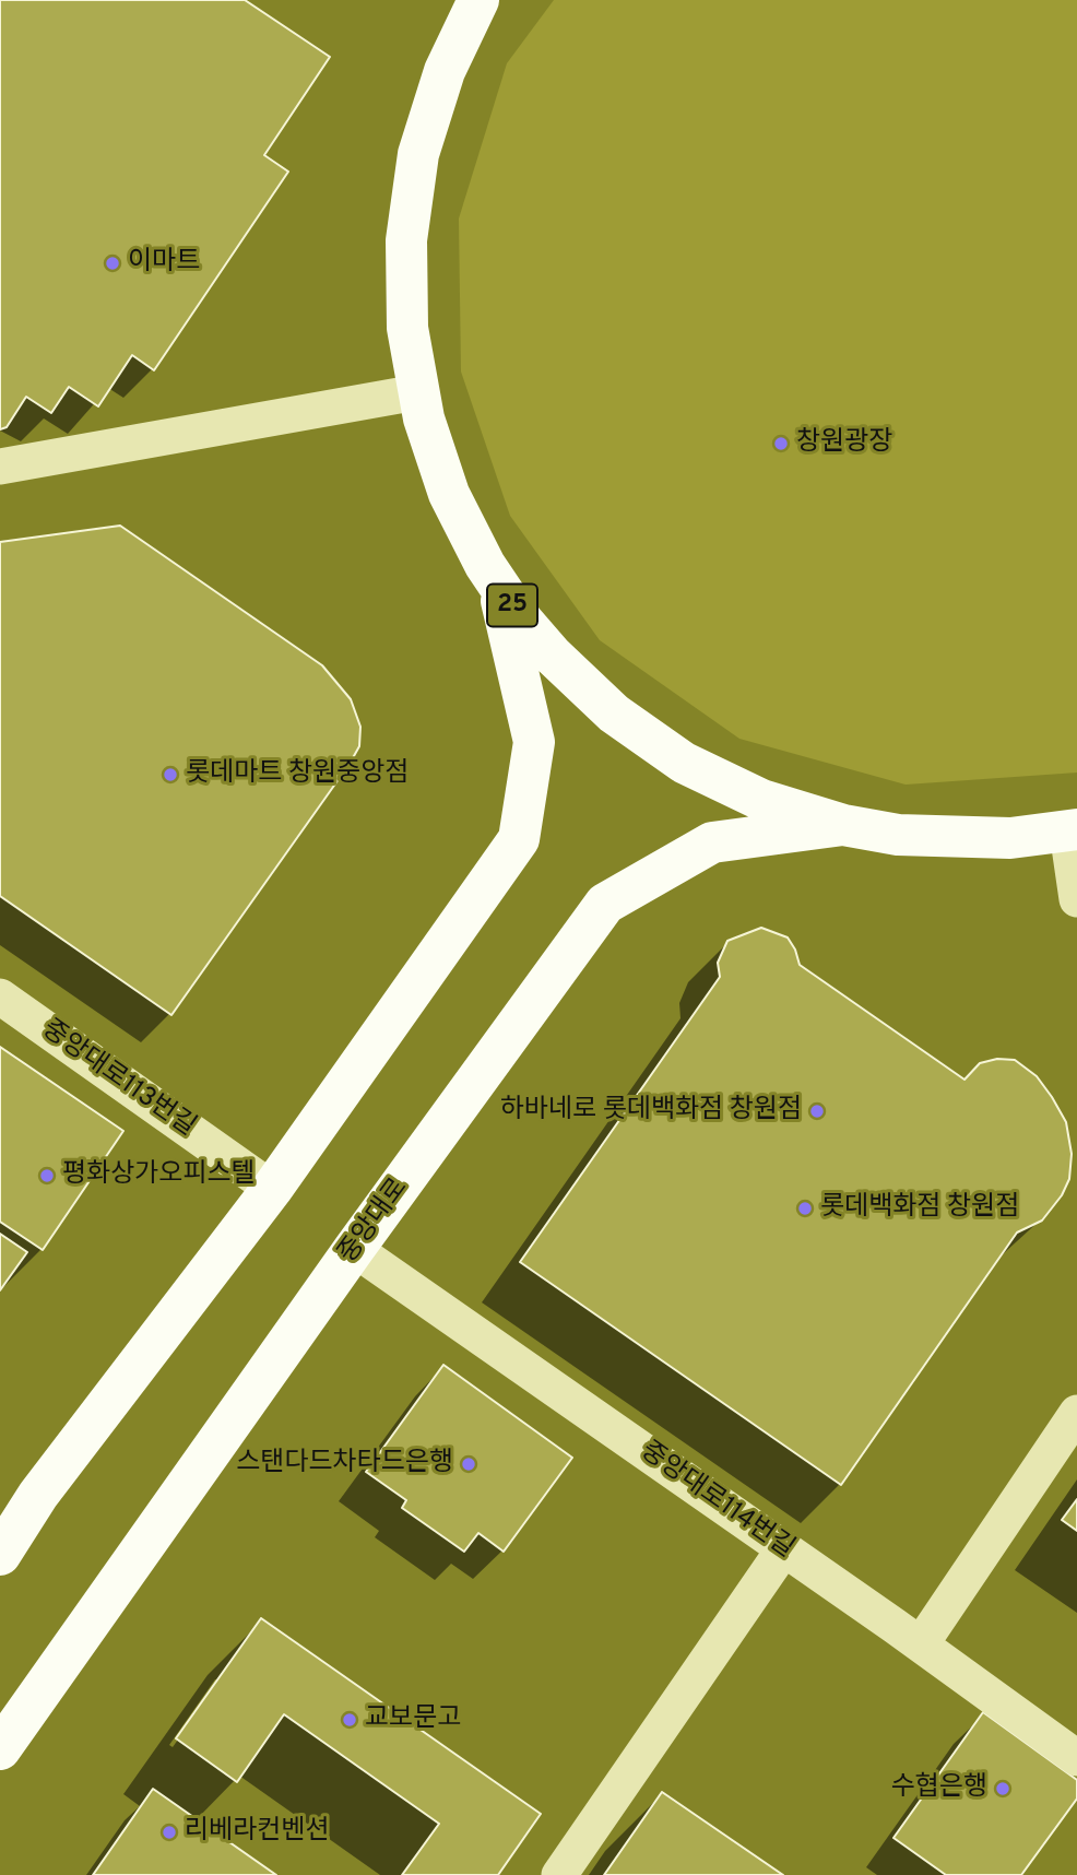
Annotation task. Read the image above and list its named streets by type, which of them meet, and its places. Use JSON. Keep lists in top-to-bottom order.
{
  "streets": {
    "main road": ["25", "중앙대로"],
    "street": ["중앙대로113번길", "중앙대로114번길"]
  },
  "crossings": [
    ["25", "중앙대로"],
    ["중앙대로", "중앙대로114번길"]
  ],
  "places": [
    "이마트",
    "창원광장",
    "롯데마트 창원중앙점",
    "하바네로 롯데백화점 창원점",
    "평화상가오피스텔",
    "롯데백화점 창원점",
    "스탠다드차타드은행",
    "교보문고",
    "수협은행",
    "리베라컨벤션"
  ]
}
